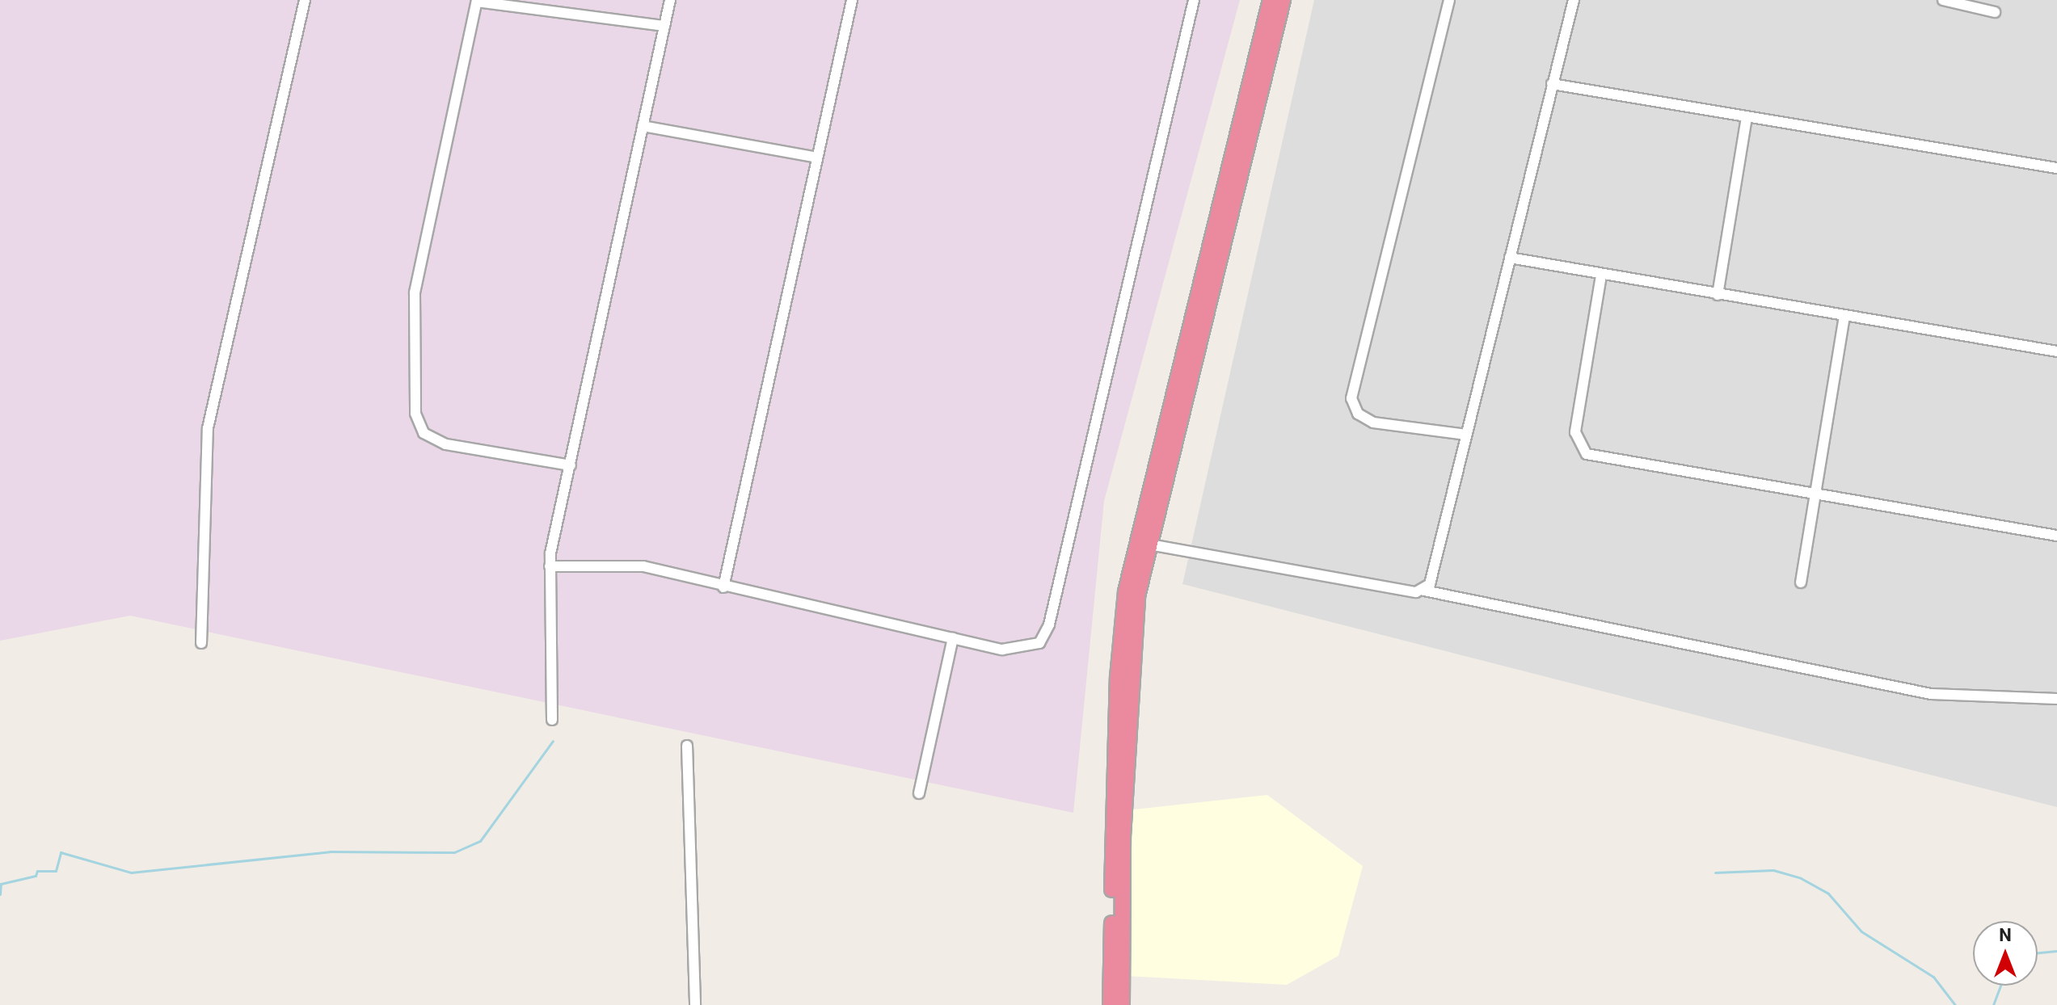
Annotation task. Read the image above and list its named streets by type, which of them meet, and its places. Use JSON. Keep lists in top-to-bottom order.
{
  "north": "top"
}
